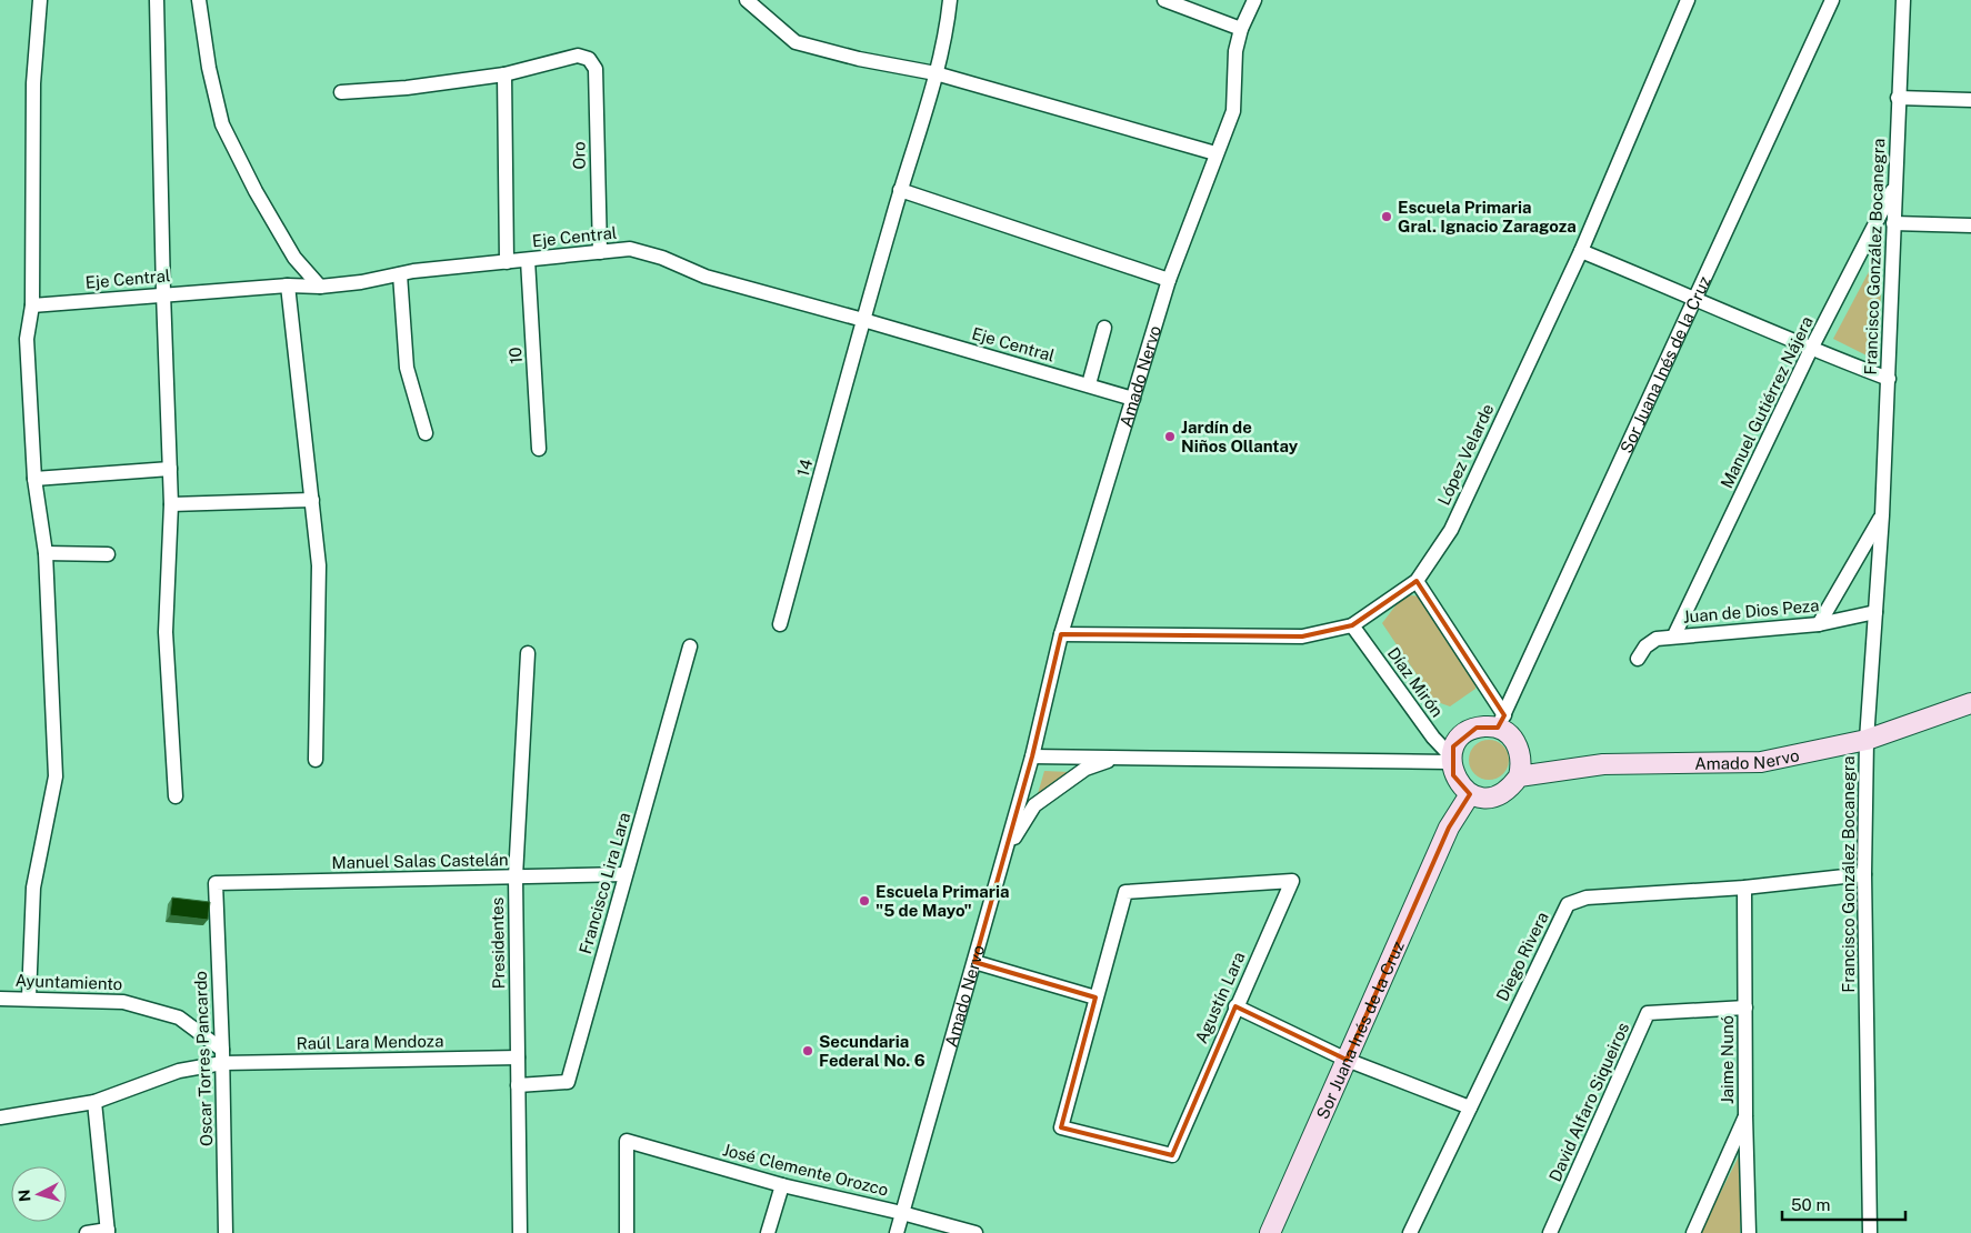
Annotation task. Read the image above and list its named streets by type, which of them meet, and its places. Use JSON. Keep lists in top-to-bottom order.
{
  "streets": {
    "main road": ["Sor Juana Inés de la Cruz", "Amado Nervo"],
    "street": [
      "Oro",
      "Eje Central",
      "Francisco González Bocanegra",
      "10",
      "Manuel Gutiérrez Nájera",
      "López Velarde",
      "14",
      "Juan de Dios Peza",
      "Díaz Mirón",
      "Manuel Salas Castelán",
      "Francisco Lira Lara",
      "Presidentes",
      "Diego Rivera",
      "Ayuntamiento",
      "Agustín Lara",
      "Raúl Lara Mendoza",
      "Oscar Torres Pancardo",
      "Jaime Nunó",
      "David Alfaro Siqueiros",
      "José Clemente Orozco"
    ]
  },
  "crossings": [
    ["Oro", "Eje Central"],
    ["Eje Central", "10"],
    ["Eje Central", "Amado Nervo"],
    ["Eje Central", "14"],
    ["Francisco González Bocanegra", "Amado Nervo"],
    ["Francisco González Bocanegra", "Manuel Gutiérrez Nájera"],
    ["Francisco González Bocanegra", "Juan de Dios Peza"],
    ["Francisco González Bocanegra", "Diego Rivera"],
    ["Sor Juana Inés de la Cruz", "Amado Nervo"],
    ["Sor Juana Inés de la Cruz", "Díaz Mirón"],
    ["Amado Nervo", "López Velarde"],
    ["Amado Nervo", "Díaz Mirón"],
    ["Amado Nervo", "José Clemente Orozco"],
    ["Manuel Gutiérrez Nájera", "Juan de Dios Peza"],
    ["López Velarde", "Díaz Mirón"],
    ["Manuel Salas Castelán", "Francisco Lira Lara"],
    ["Manuel Salas Castelán", "Presidentes"],
    ["Manuel Salas Castelán", "Oscar Torres Pancardo"],
    ["Francisco Lira Lara", "Presidentes"],
    ["Presidentes", "Raúl Lara Mendoza"],
    ["Diego Rivera", "Jaime Nunó"],
    ["Ayuntamiento", "Raúl Lara Mendoza"],
    ["Ayuntamiento", "Oscar Torres Pancardo"],
    ["Raúl Lara Mendoza", "Oscar Torres Pancardo"],
    ["Jaime Nunó", "David Alfaro Siqueiros"]
  ],
  "places": [
    "Escuela Primaria Gral. Ignacio Zaragoza",
    "Jardín de Niños Ollantay",
    "Escuela Primaria \"5 de Mayo\"",
    "Secundaria Federal No. 6"
  ],
  "scale_bar": "50 m",
  "north": "left"
}
